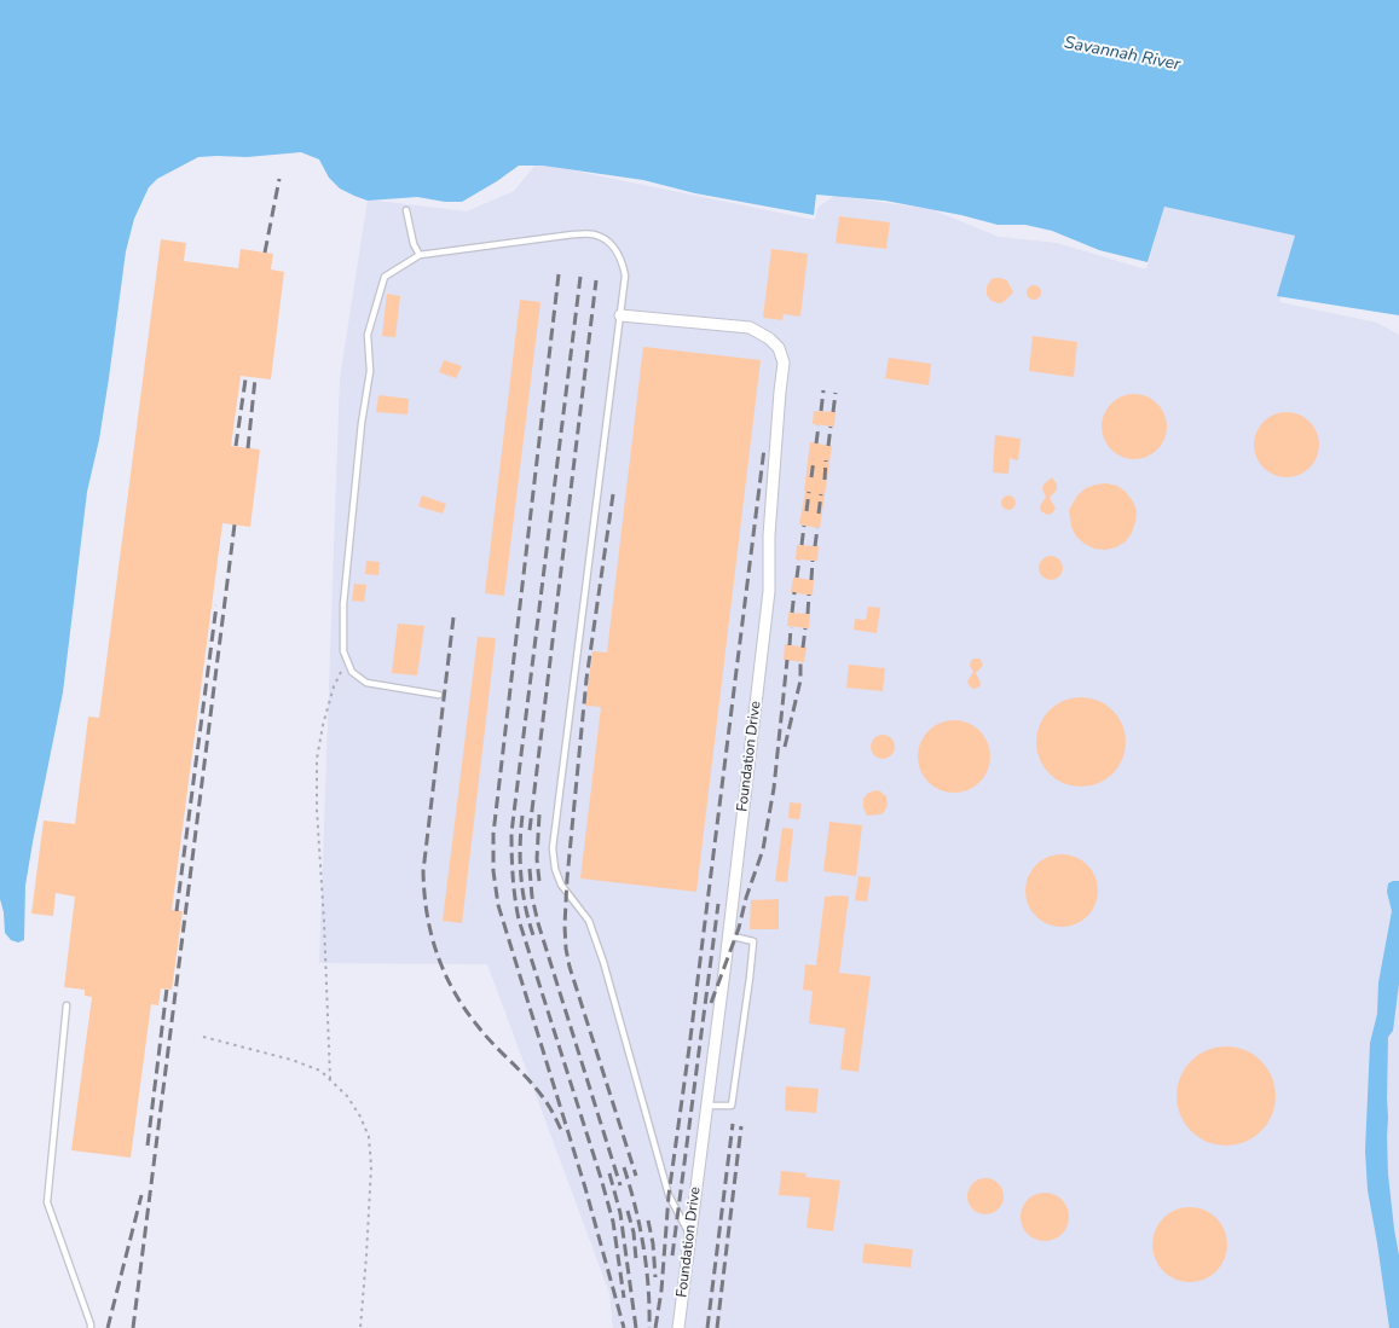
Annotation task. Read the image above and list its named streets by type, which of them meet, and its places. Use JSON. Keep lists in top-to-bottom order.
{
  "streets": {
    "street": ["Foundation Drive"]
  },
  "water": ["Savannah River"]
}
